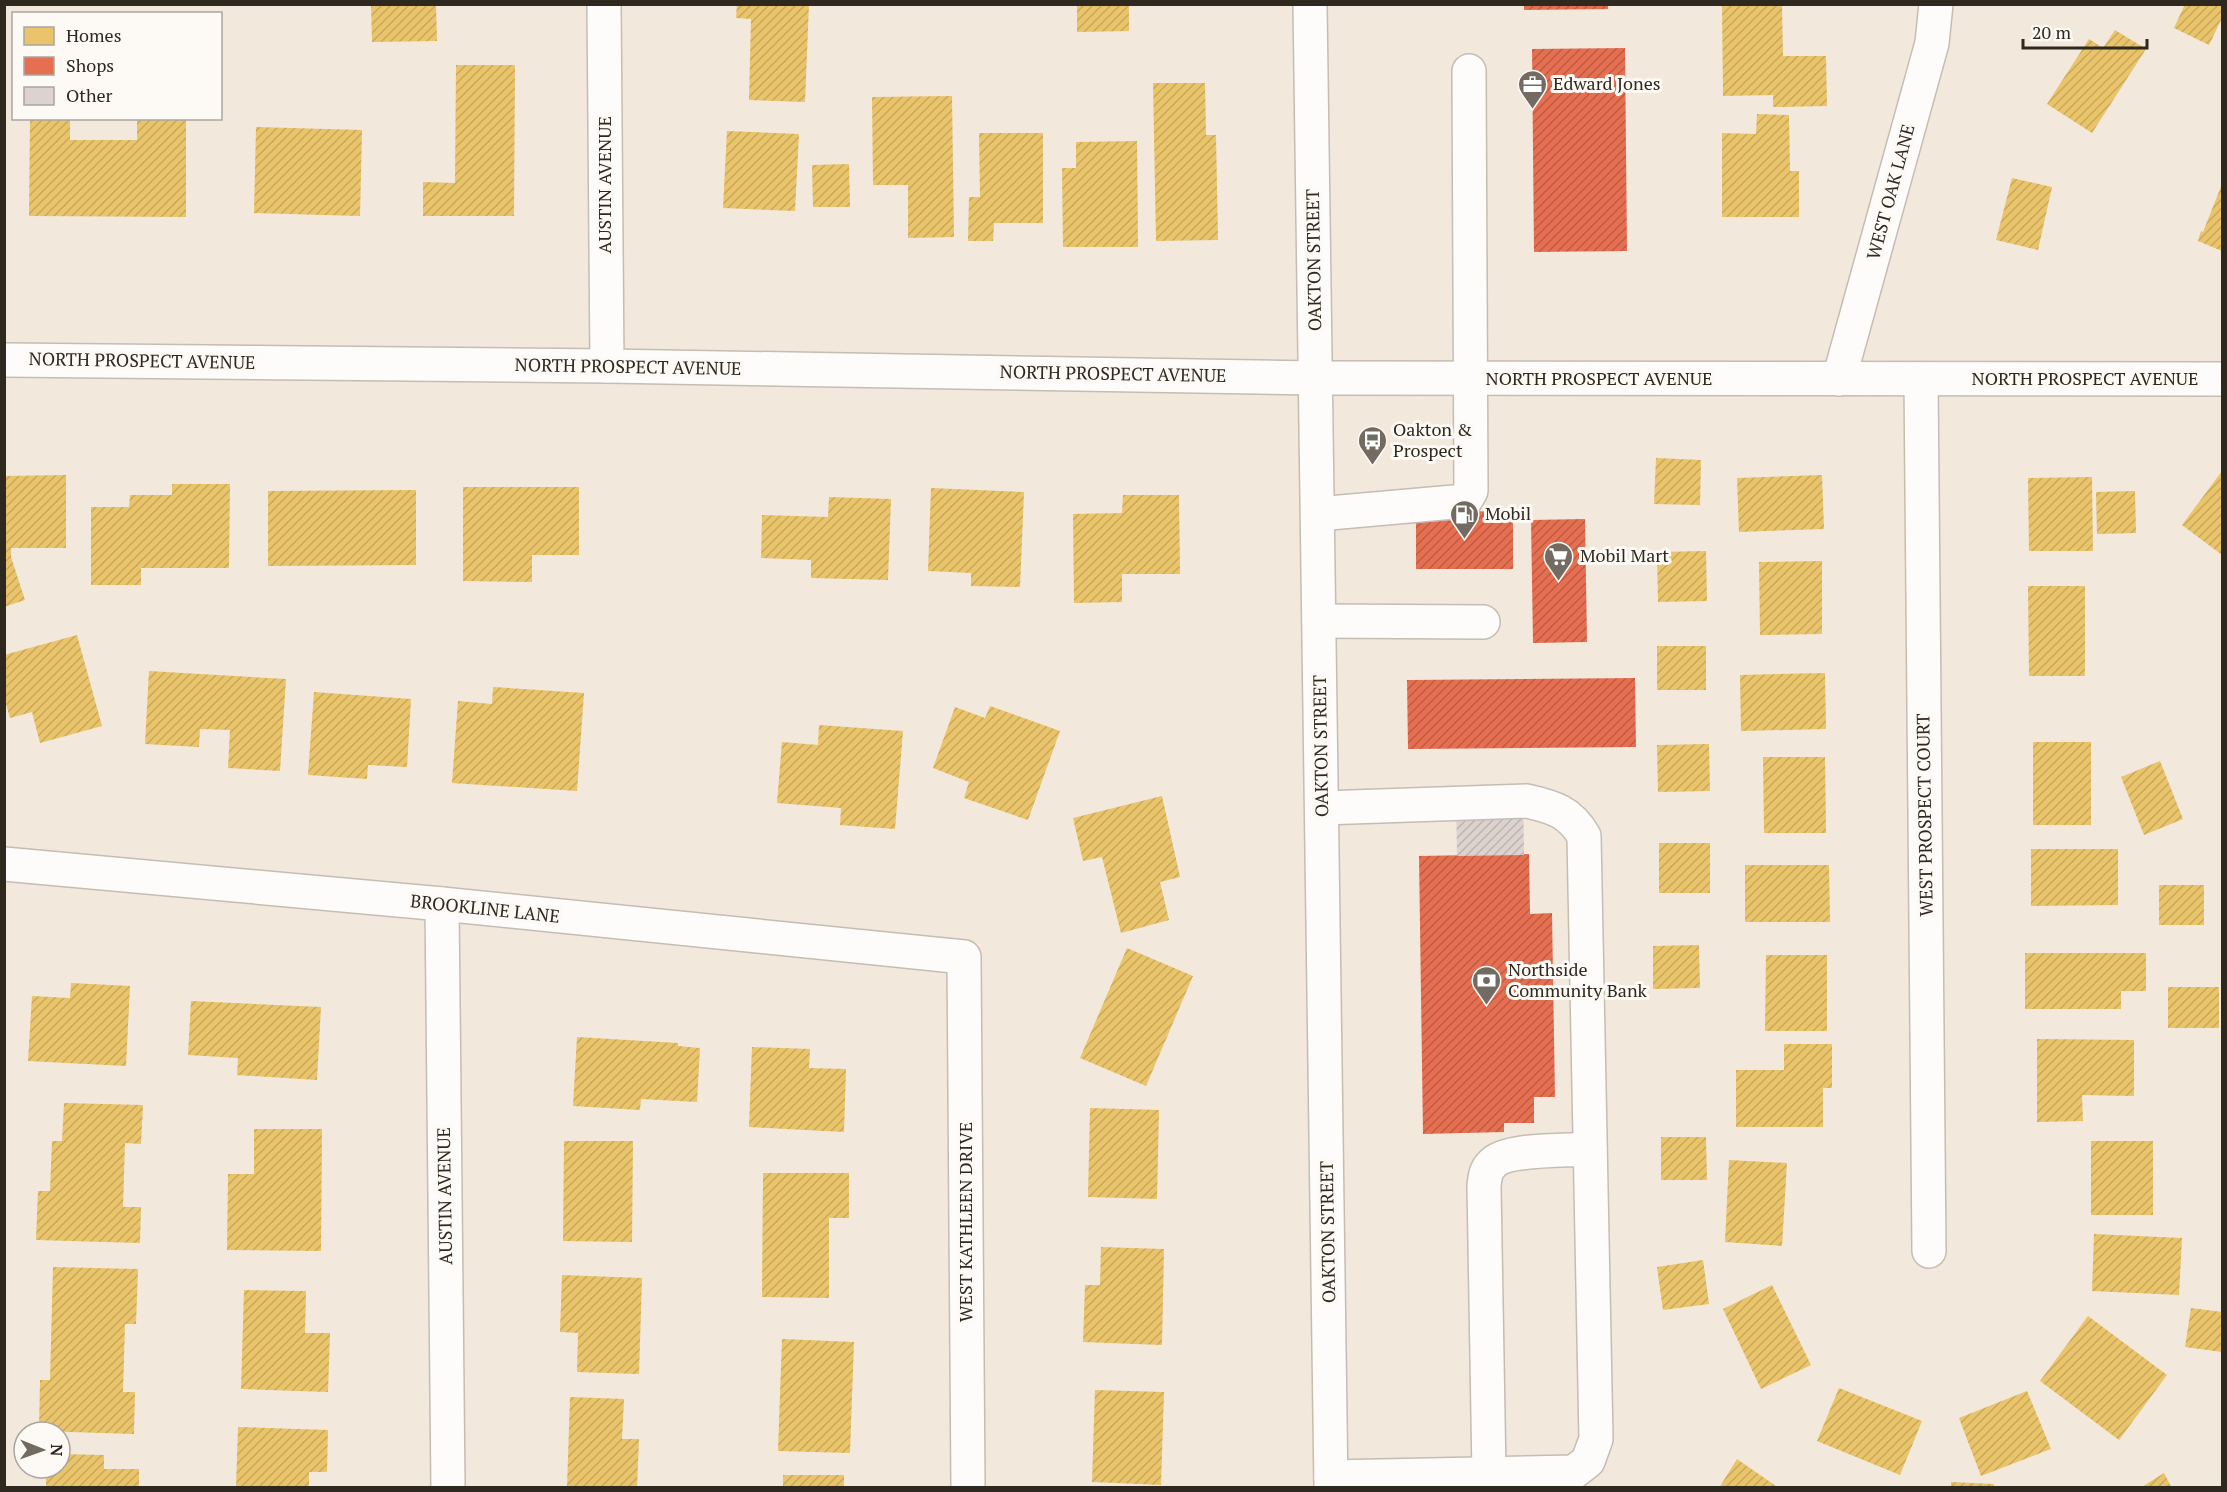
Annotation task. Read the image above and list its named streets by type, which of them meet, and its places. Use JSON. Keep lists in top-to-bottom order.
{
  "streets": {
    "street": [
      "AUSTIN AVENUE",
      "WEST OAK LANE",
      "OAKTON STREET",
      "NORTH PROSPECT AVENUE",
      "WEST PROSPECT COURT",
      "BROOKLINE LANE",
      "WEST KATHLEEN DRIVE"
    ]
  },
  "crossings": [
    ["AUSTIN AVENUE", "NORTH PROSPECT AVENUE"],
    ["AUSTIN AVENUE", "BROOKLINE LANE"],
    ["WEST OAK LANE", "NORTH PROSPECT AVENUE"],
    ["OAKTON STREET", "NORTH PROSPECT AVENUE"],
    ["NORTH PROSPECT AVENUE", "WEST PROSPECT COURT"],
    ["BROOKLINE LANE", "WEST KATHLEEN DRIVE"]
  ],
  "places": {
    "office": ["Edward Jones"],
    "bus stop": ["Oakton & Prospect"],
    "fuel station": ["Mobil"],
    "supermarket": ["Mobil Mart"],
    "bank": ["Northside Community Bank"]
  },
  "legend": ["Homes", "Shops", "Other"],
  "scale_bar": "20 m",
  "north": "right"
}
